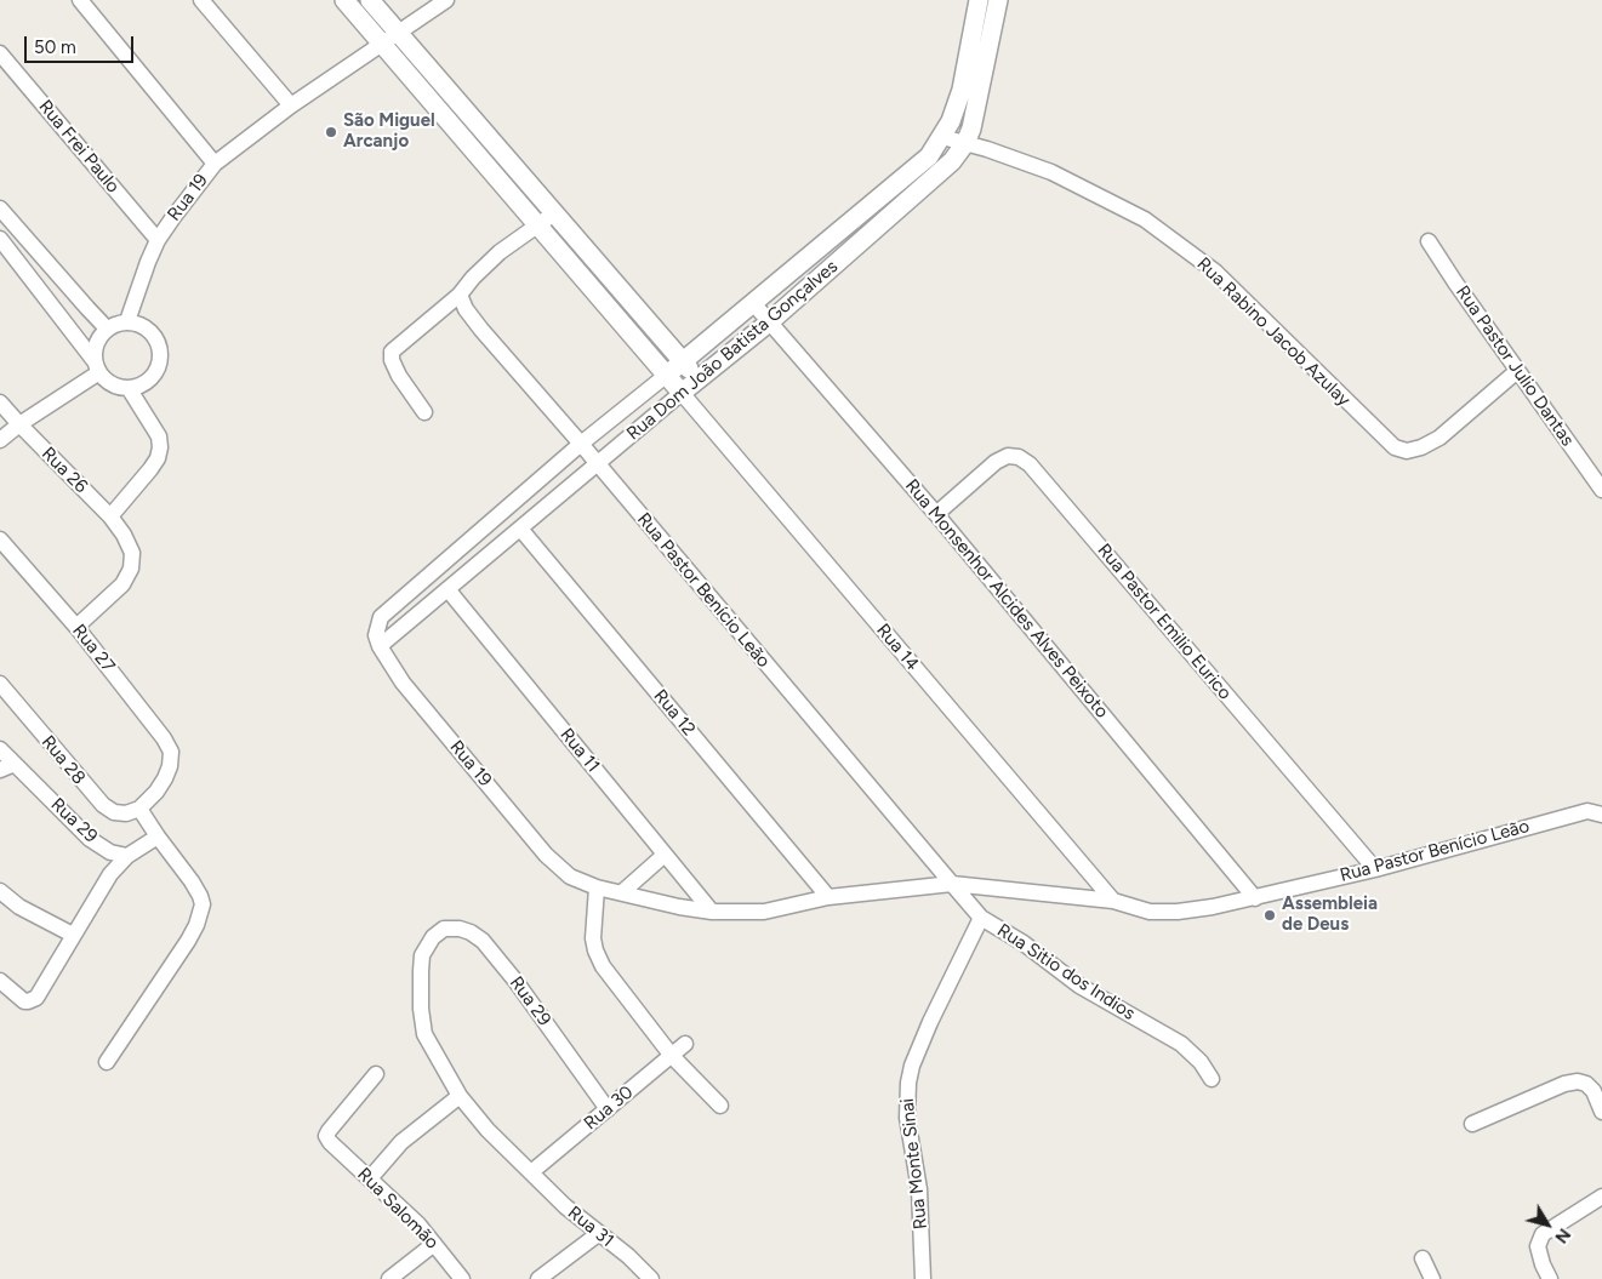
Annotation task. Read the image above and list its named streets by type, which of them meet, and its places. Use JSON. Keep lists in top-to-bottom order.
{
  "streets": {
    "street": [
      "Rua Frei Paulo",
      "Rua 19",
      "Rua Rabino Jacob Azulay",
      "Rua Dom João Batista Gonçalves",
      "Rua Pastor Julio Dantas",
      "Rua 26",
      "Rua Pastor Benício Leão",
      "Rua Monsenhor Alcides Alves Peixoto",
      "Rua Pastor Emilio Eurico",
      "Rua 14",
      "Rua 27",
      "Rua 12",
      "Rua 11",
      "Rua 28",
      "Rua 29",
      "Rua Sitio dos Indios",
      "Rua 30",
      "Rua Monte Sinai",
      "Rua Salomão",
      "Rua 31"
    ]
  },
  "crossings": [
    ["Rua Frei Paulo", "Rua 19"],
    ["Rua 19", "Rua Dom João Batista Gonçalves"],
    ["Rua 19", "Rua Pastor Benício Leão"],
    ["Rua Rabino Jacob Azulay", "Rua Dom João Batista Gonçalves"],
    ["Rua Rabino Jacob Azulay", "Rua Pastor Julio Dantas"],
    ["Rua Dom João Batista Gonçalves", "Rua Pastor Benício Leão"],
    ["Rua Dom João Batista Gonçalves", "Rua Monsenhor Alcides Alves Peixoto"],
    ["Rua Dom João Batista Gonçalves", "Rua 14"],
    ["Rua Dom João Batista Gonçalves", "Rua 12"],
    ["Rua Dom João Batista Gonçalves", "Rua 11"],
    ["Rua 26", "Rua 27"],
    ["Rua Pastor Benício Leão", "Rua Monsenhor Alcides Alves Peixoto"],
    ["Rua Pastor Benício Leão", "Rua Pastor Emilio Eurico"],
    ["Rua Pastor Benício Leão", "Rua 14"],
    ["Rua Pastor Benício Leão", "Rua 12"],
    ["Rua Pastor Benício Leão", "Rua 11"],
    ["Rua Pastor Benício Leão", "Rua Sitio dos Indios"],
    ["Rua Monsenhor Alcides Alves Peixoto", "Rua Pastor Emilio Eurico"],
    ["Rua 27", "Rua 28"],
    ["Rua 29", "Rua 30"],
    ["Rua 29", "Rua 31"],
    ["Rua Sitio dos Indios", "Rua Monte Sinai"],
    ["Rua 30", "Rua 31"]
  ],
  "places": ["São Miguel Arcanjo", "Assembleia de Deus"],
  "scale_bar": "50 m",
  "north": "bottom right"
}
